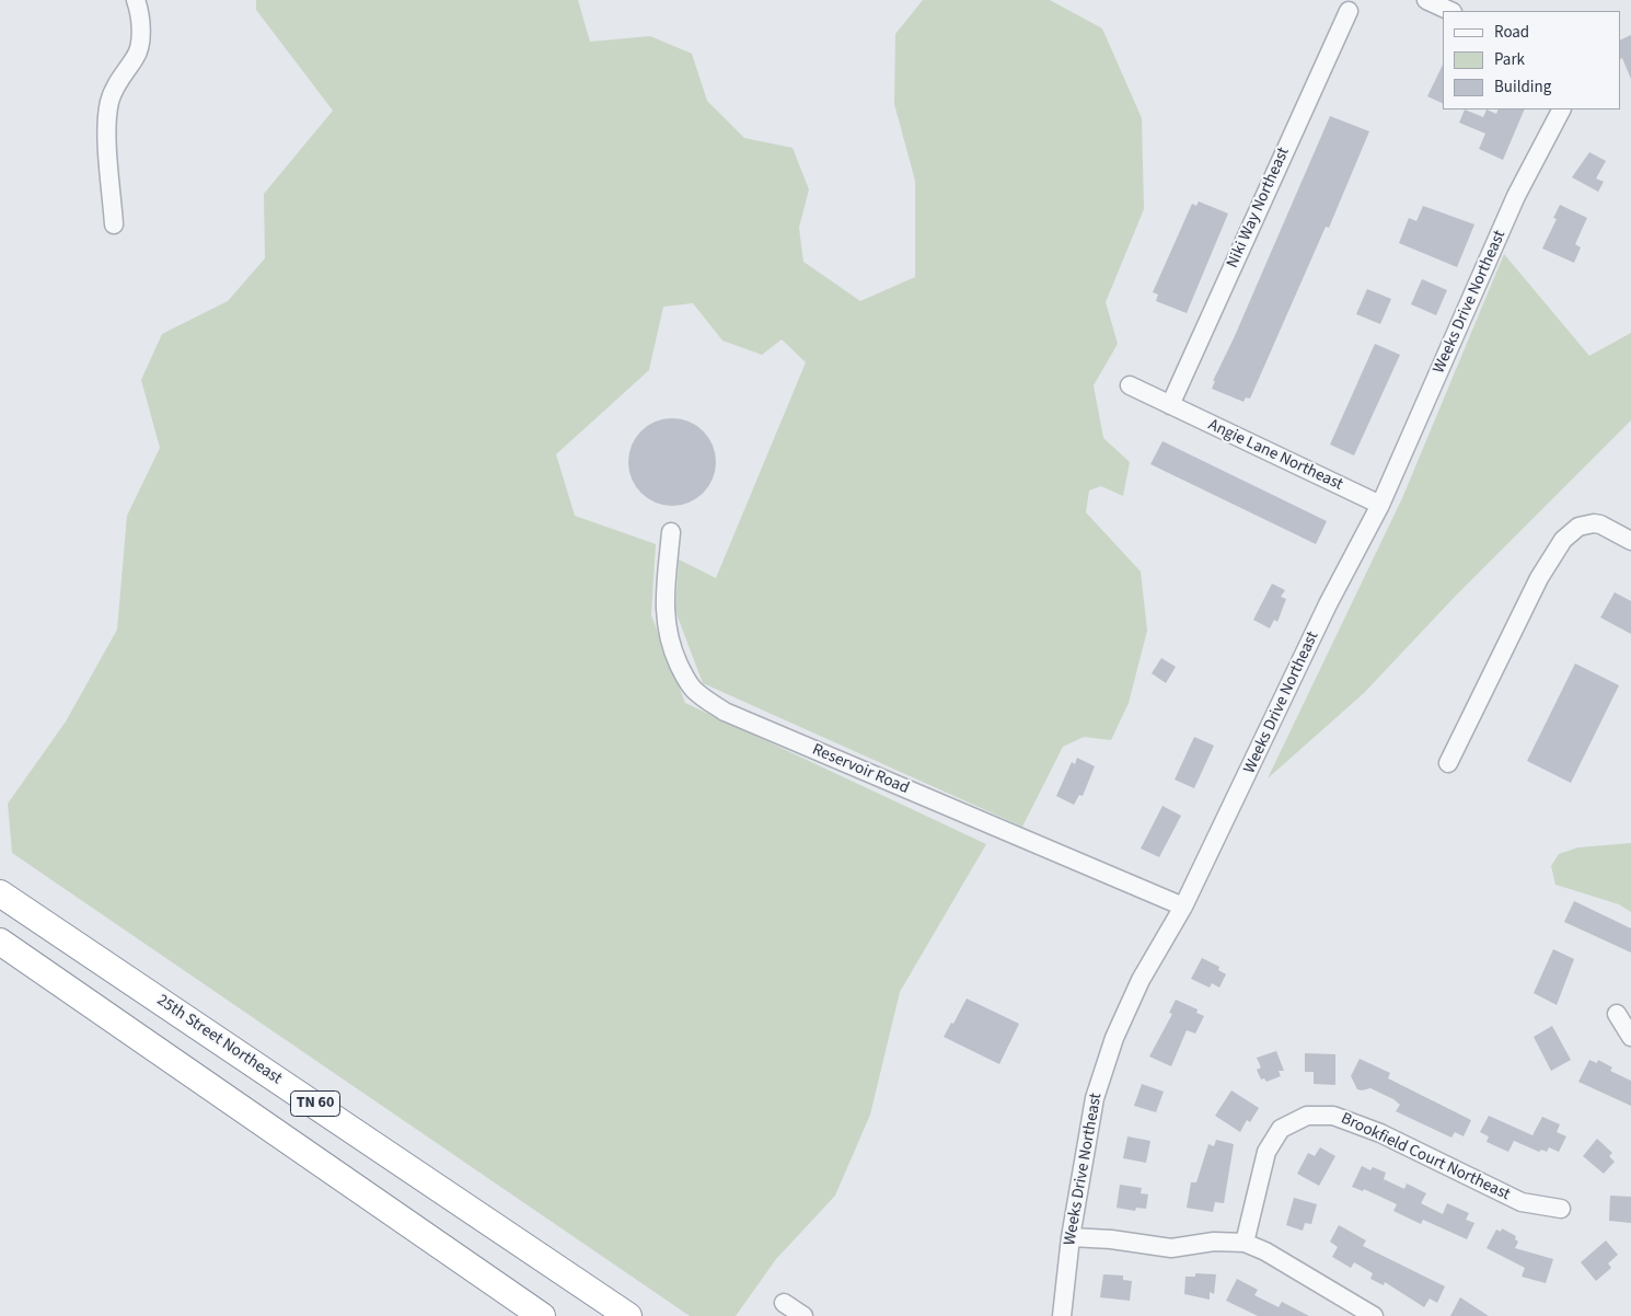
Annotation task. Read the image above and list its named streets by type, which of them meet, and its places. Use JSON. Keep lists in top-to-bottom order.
{
  "streets": {
    "highway": ["25th Street Northeast", "TN 60"],
    "street": [
      "Niki Way Northeast",
      "Weeks Drive Northeast",
      "Angie Lane Northeast",
      "Reservoir Road",
      "Brookfield Court Northeast"
    ]
  },
  "crossings": [
    ["Niki Way Northeast", "Angie Lane Northeast"],
    ["Weeks Drive Northeast", "Angie Lane Northeast"],
    ["Weeks Drive Northeast", "Reservoir Road"]
  ],
  "legend": ["Road", "Park", "Building"]
}
